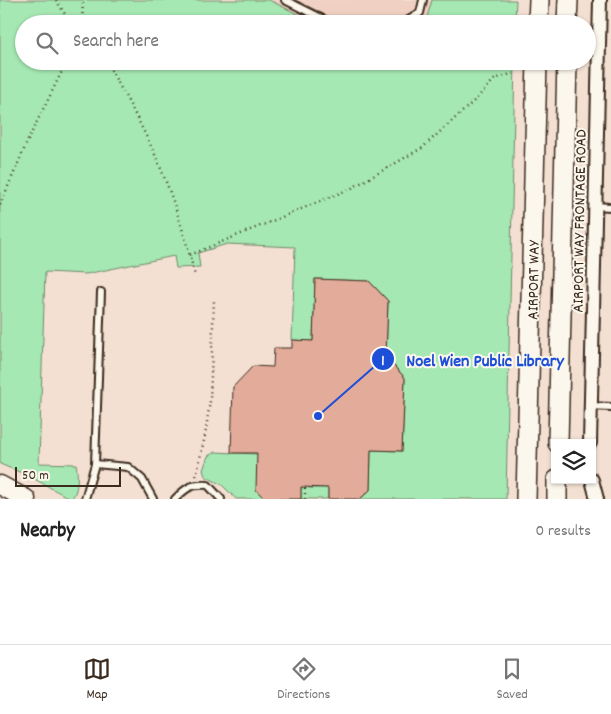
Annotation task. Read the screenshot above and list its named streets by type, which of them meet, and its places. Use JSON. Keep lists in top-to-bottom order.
{
  "streets": {
    "main road": ["AIRPORT WAY"],
    "street": ["AIRPORT WAY FRONTAGE ROAD"]
  },
  "places": ["Noel Wien Public Library"],
  "scale_bar": "50 m",
  "page": {
    "search": "Search here",
    "scale": "50 m",
    "heading": ["Nearby", "0 results"],
    "nav": ["Map", "Directions", "Saved"]
  }
}
